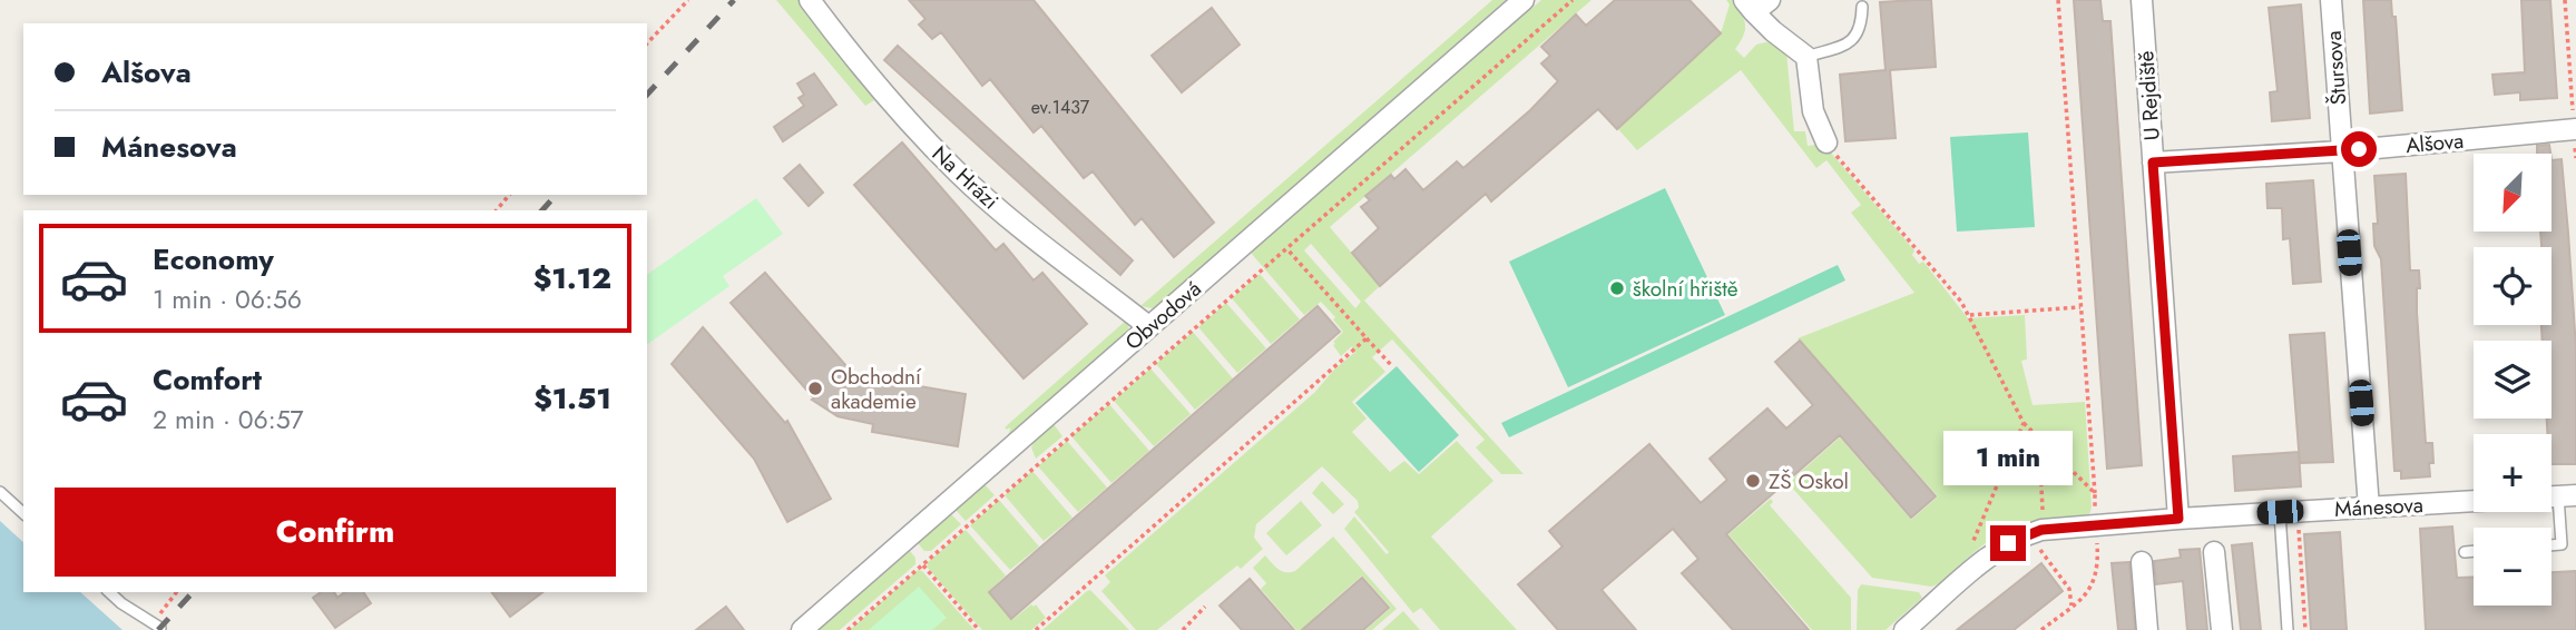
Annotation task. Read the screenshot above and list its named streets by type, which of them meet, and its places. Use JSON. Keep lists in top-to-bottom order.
{
  "streets": {
    "street": [
      "Štursova",
      "U Rejdiště",
      "Alšova",
      "Na Hrázi",
      "Obvodová",
      "Mánesova"
    ]
  },
  "crossings": [
    ["Štursova", "Alšova"],
    ["Štursova", "Mánesova"],
    ["U Rejdiště", "Alšova"],
    ["U Rejdiště", "Mánesova"],
    ["Na Hrázi", "Obvodová"]
  ],
  "places": ["školní hřiště", "Obchodní akademie", "ZŠ Oskol"],
  "house_numbers": ["ev.1437"],
  "north": "bottom left",
  "page": {
    "banner": ["Alšova", "Mánesova"],
    "map_buttons": ["+", "−"],
    "list": [
      {
        "name": "Economy",
        "note": "1 min · 06:56",
        "value": "$1.12"
      },
      {
        "name": "Comfort",
        "note": "2 min · 06:57",
        "value": "$1.51"
      }
    ],
    "bubble": "1 min",
    "buttons": "Confirm"
  }
}
